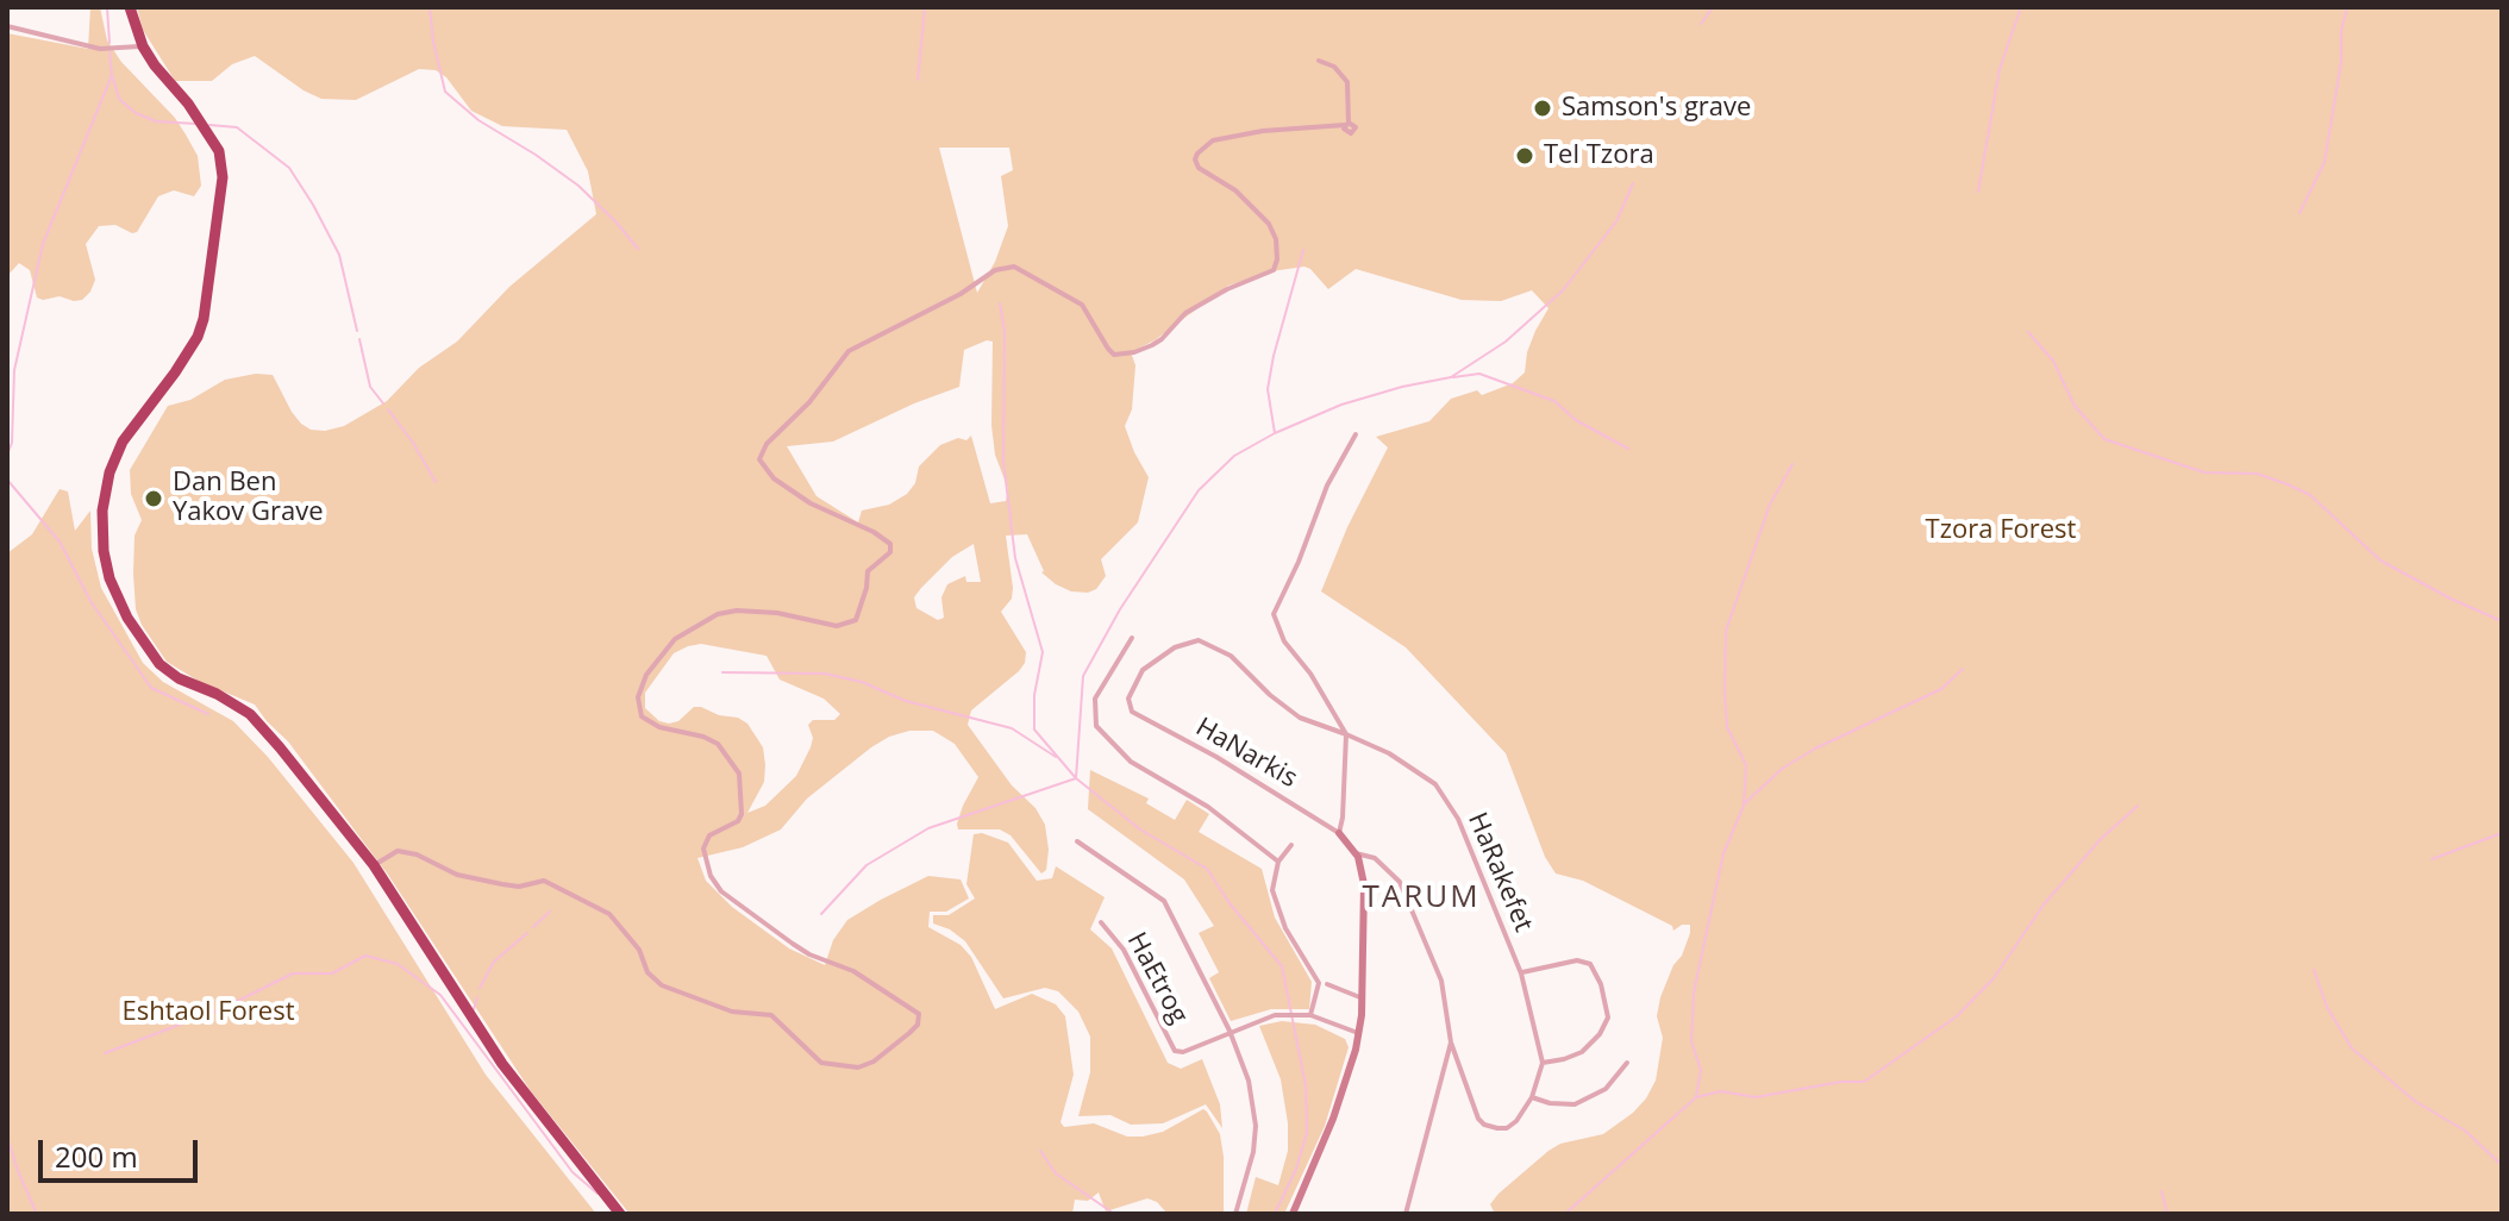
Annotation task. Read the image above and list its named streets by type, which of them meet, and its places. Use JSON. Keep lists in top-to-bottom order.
{
  "streets": {
    "street": ["HaNarkis", "HaRakefet", "HaEtrog"]
  },
  "crossings": [
    ["HaNarkis", "HaRakefet"]
  ],
  "districts": ["TARUM"],
  "parks": ["Tzora Forest", "Eshtaol Forest"],
  "places": ["Samson's grave", "Tel Tzora", "Dan Ben Yakov Grave"],
  "scale_bar": "200 m"
}
